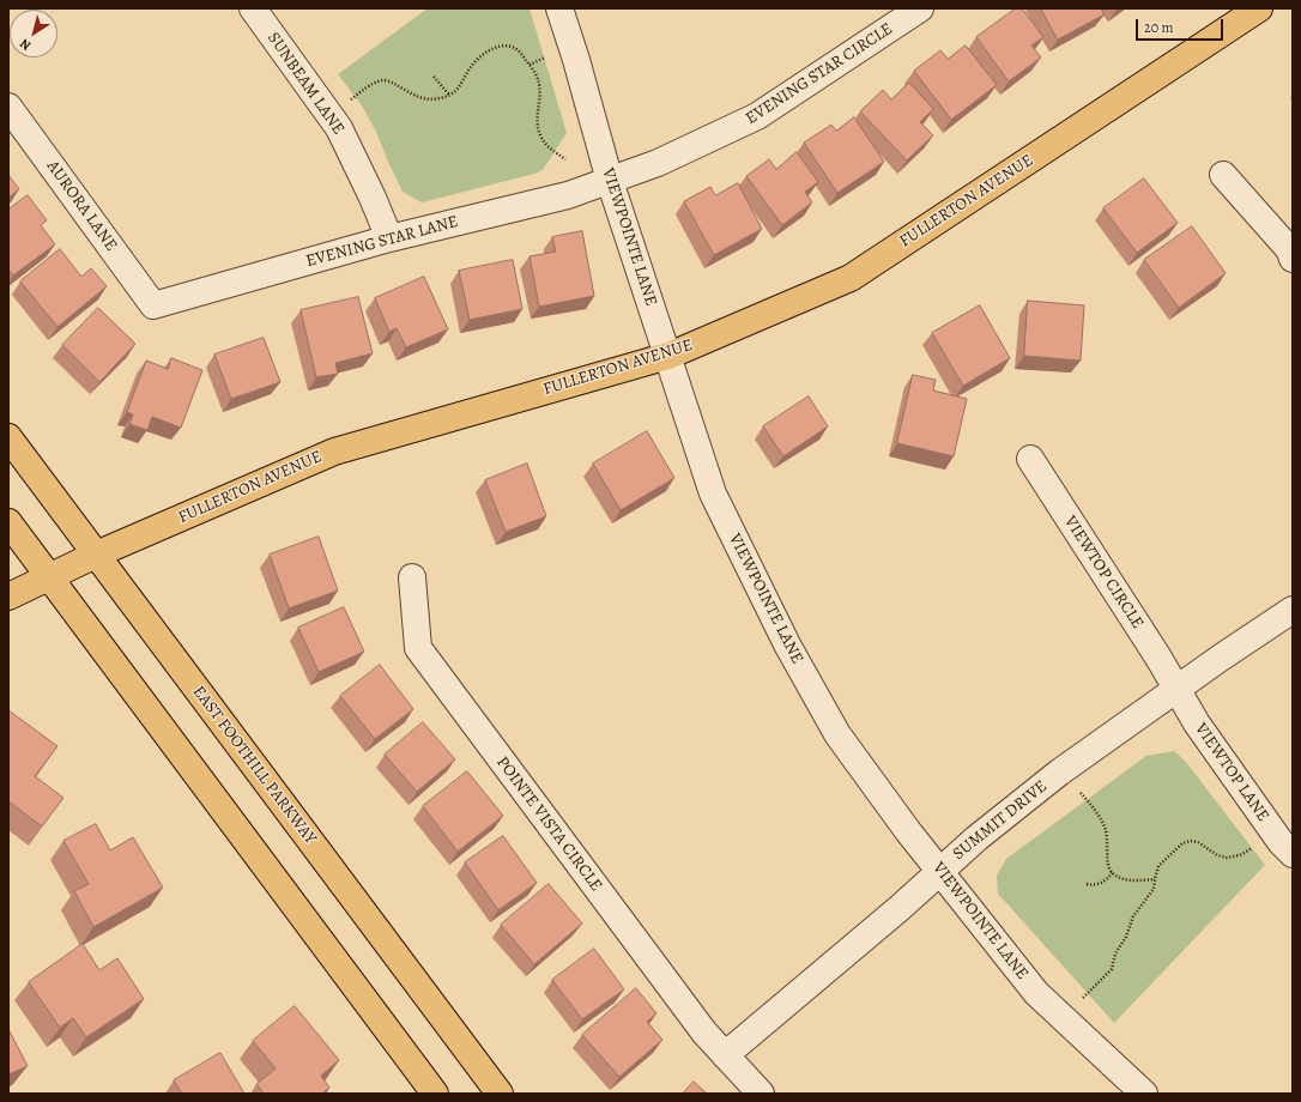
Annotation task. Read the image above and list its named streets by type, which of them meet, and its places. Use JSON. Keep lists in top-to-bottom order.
{
  "streets": {
    "main road": ["FULLERTON AVENUE", "EAST FOOTHILL PARKWAY"],
    "street": [
      "EVENING STAR CIRCLE",
      "SUNBEAM LANE",
      "AURORA LANE",
      "VIEWPOINTE LANE",
      "EVENING STAR LANE",
      "VIEWTOP CIRCLE",
      "VIEWTOP LANE",
      "SUMMIT DRIVE",
      "POINTE VISTA CIRCLE"
    ]
  },
  "crossings": [
    ["EVENING STAR CIRCLE", "VIEWPOINTE LANE"],
    ["EVENING STAR CIRCLE", "EVENING STAR LANE"],
    ["SUNBEAM LANE", "EVENING STAR LANE"],
    ["FULLERTON AVENUE", "VIEWPOINTE LANE"],
    ["FULLERTON AVENUE", "EAST FOOTHILL PARKWAY"],
    ["AURORA LANE", "EVENING STAR LANE"],
    ["VIEWPOINTE LANE", "EVENING STAR LANE"],
    ["VIEWPOINTE LANE", "SUMMIT DRIVE"],
    ["VIEWTOP CIRCLE", "VIEWTOP LANE"],
    ["VIEWTOP CIRCLE", "SUMMIT DRIVE"],
    ["VIEWTOP LANE", "SUMMIT DRIVE"],
    ["SUMMIT DRIVE", "POINTE VISTA CIRCLE"]
  ],
  "scale_bar": "20 m",
  "north": "bottom left"
}
